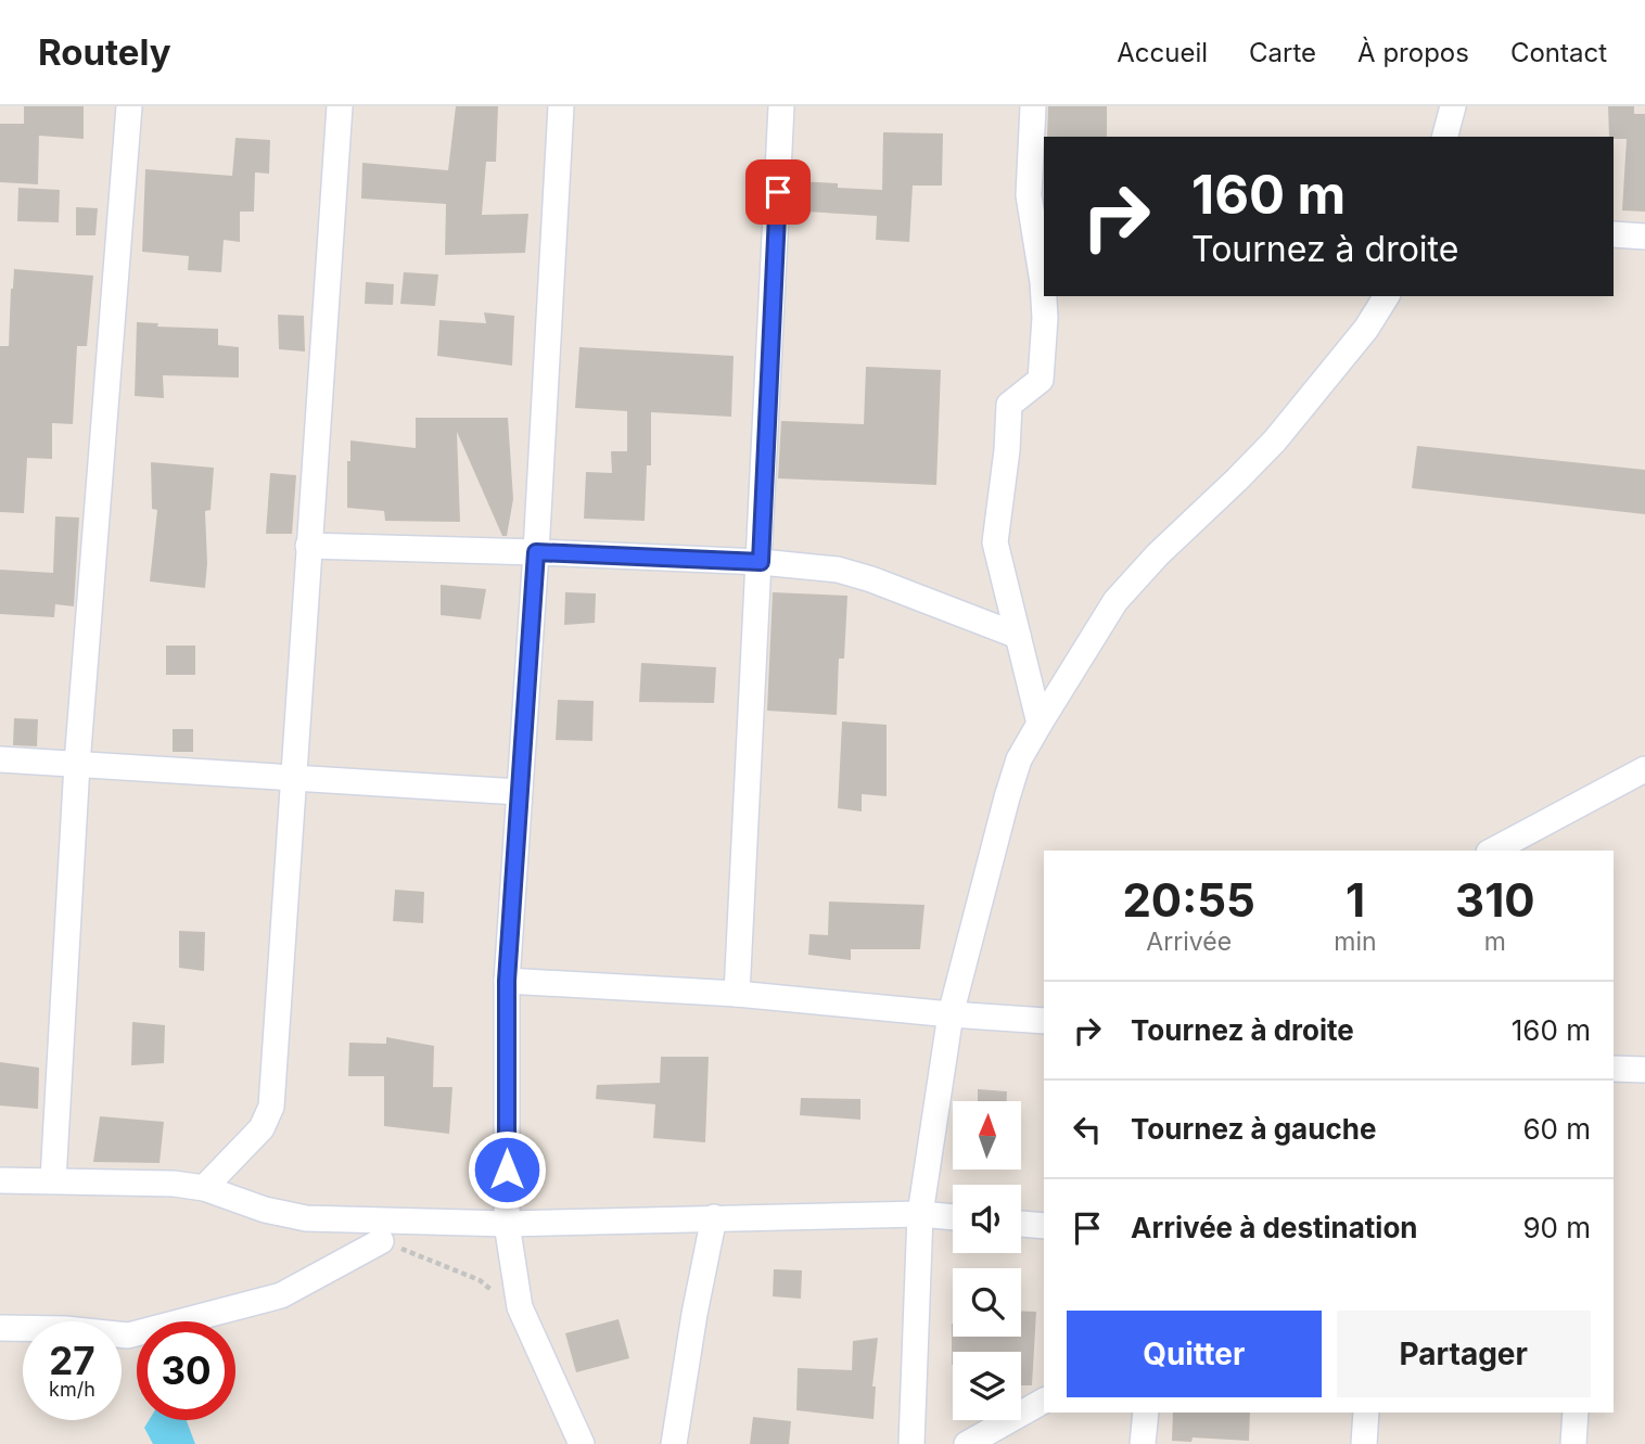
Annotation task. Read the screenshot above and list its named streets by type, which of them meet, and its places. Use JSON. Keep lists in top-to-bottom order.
{
  "north": "top",
  "page": {
    "header": "Routely",
    "nav": [
      "Accueil",
      "Carte",
      "À propos",
      "Contact"
    ],
    "turn": ["160 m", "Tournez à droite"],
    "eta": [
      "20:55",
      "Arrivée",
      "1",
      "min",
      "310",
      "m"
    ],
    "list": [
      {
        "name": "Tournez à droite",
        "value": "160 m"
      },
      {
        "name": "Tournez à gauche",
        "value": "60 m"
      },
      {
        "name": "Arrivée à destination",
        "value": "90 m"
      }
    ],
    "buttons": ["Quitter", "Partager"],
    "speed": "27 km/h",
    "limit": "30"
  }
}
